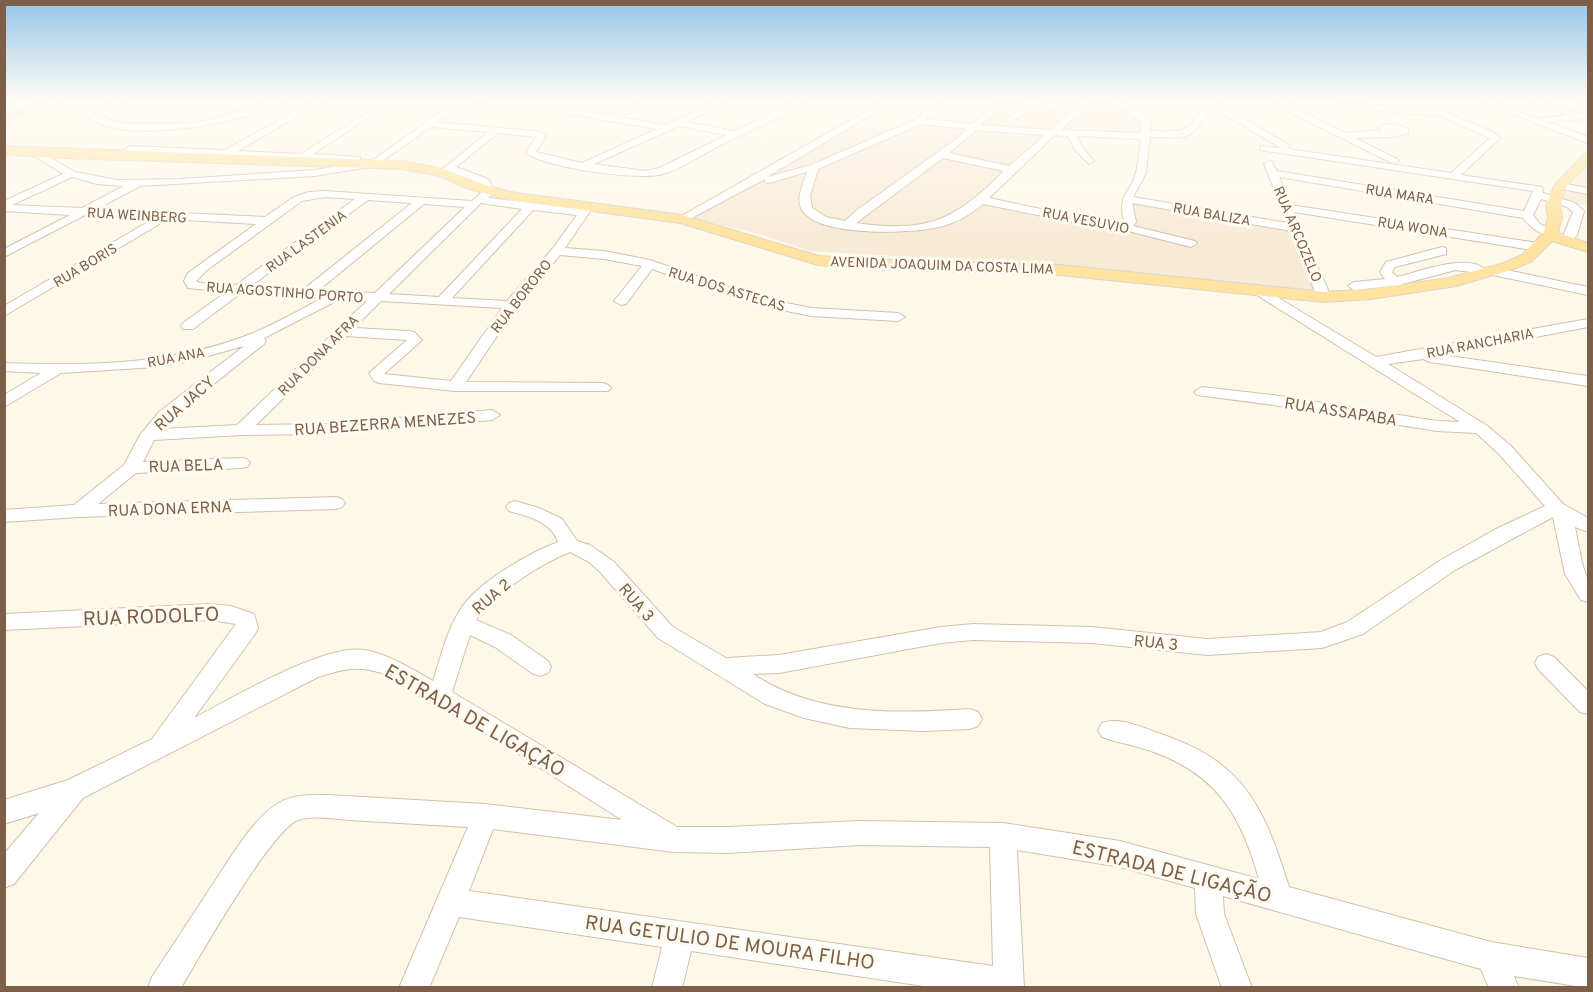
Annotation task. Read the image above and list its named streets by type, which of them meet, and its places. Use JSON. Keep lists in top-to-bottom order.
{
  "streets": {
    "main road": ["AVENIDA JOAQUIM DA COSTA LIMA"],
    "street": [
      "RUA MARA",
      "RUA BALIZA",
      "RUA WEINBERG",
      "RUA VESUVIO",
      "RUA WONA",
      "RUA ARCOZELO",
      "RUA LASTENIA",
      "RUA BORIS",
      "RUA DOS ASTECAS",
      "RUA AGOSTINHO PORTO",
      "RUA BORORO",
      "RUA RANCHARIA",
      "RUA DONA AFRA",
      "RUA ANA",
      "RUA JACY",
      "RUA ASSAPABA",
      "RUA BEZERRA MENEZES",
      "RUA BELA",
      "RUA DONA ERNA",
      "RUA 2",
      "RUA 3",
      "RUA RODOLFO",
      "ESTRADA DE LIGAÇÃO",
      "RUA GETULIO DE MOURA FILHO"
    ]
  },
  "crossings": [
    ["RUA MARA", "RUA ARCOZELO"],
    ["RUA BALIZA", "RUA ARCOZELO"],
    ["RUA WEINBERG", "RUA BORIS"],
    ["RUA WEINBERG", "RUA AGOSTINHO PORTO"],
    ["RUA WONA", "RUA ARCOZELO"],
    ["RUA WONA", "AVENIDA JOAQUIM DA COSTA LIMA"],
    ["RUA ARCOZELO", "AVENIDA JOAQUIM DA COSTA LIMA"],
    ["RUA LASTENIA", "RUA AGOSTINHO PORTO"],
    ["AVENIDA JOAQUIM DA COSTA LIMA", "RUA AGOSTINHO PORTO"],
    ["AVENIDA JOAQUIM DA COSTA LIMA", "RUA BORORO"],
    ["AVENIDA JOAQUIM DA COSTA LIMA", "RUA DONA AFRA"],
    ["RUA DOS ASTECAS", "RUA BORORO"],
    ["RUA AGOSTINHO PORTO", "RUA BORORO"],
    ["RUA AGOSTINHO PORTO", "RUA DONA AFRA"],
    ["RUA AGOSTINHO PORTO", "RUA ANA"],
    ["RUA DONA AFRA", "RUA BEZERRA MENEZES"],
    ["RUA ANA", "RUA JACY"],
    ["RUA JACY", "RUA BELA"],
    ["RUA JACY", "RUA DONA ERNA"],
    ["RUA 2", "RUA 3"],
    ["RUA 2", "ESTRADA DE LIGAÇÃO"],
    ["RUA RODOLFO", "ESTRADA DE LIGAÇÃO"]
  ]
}
